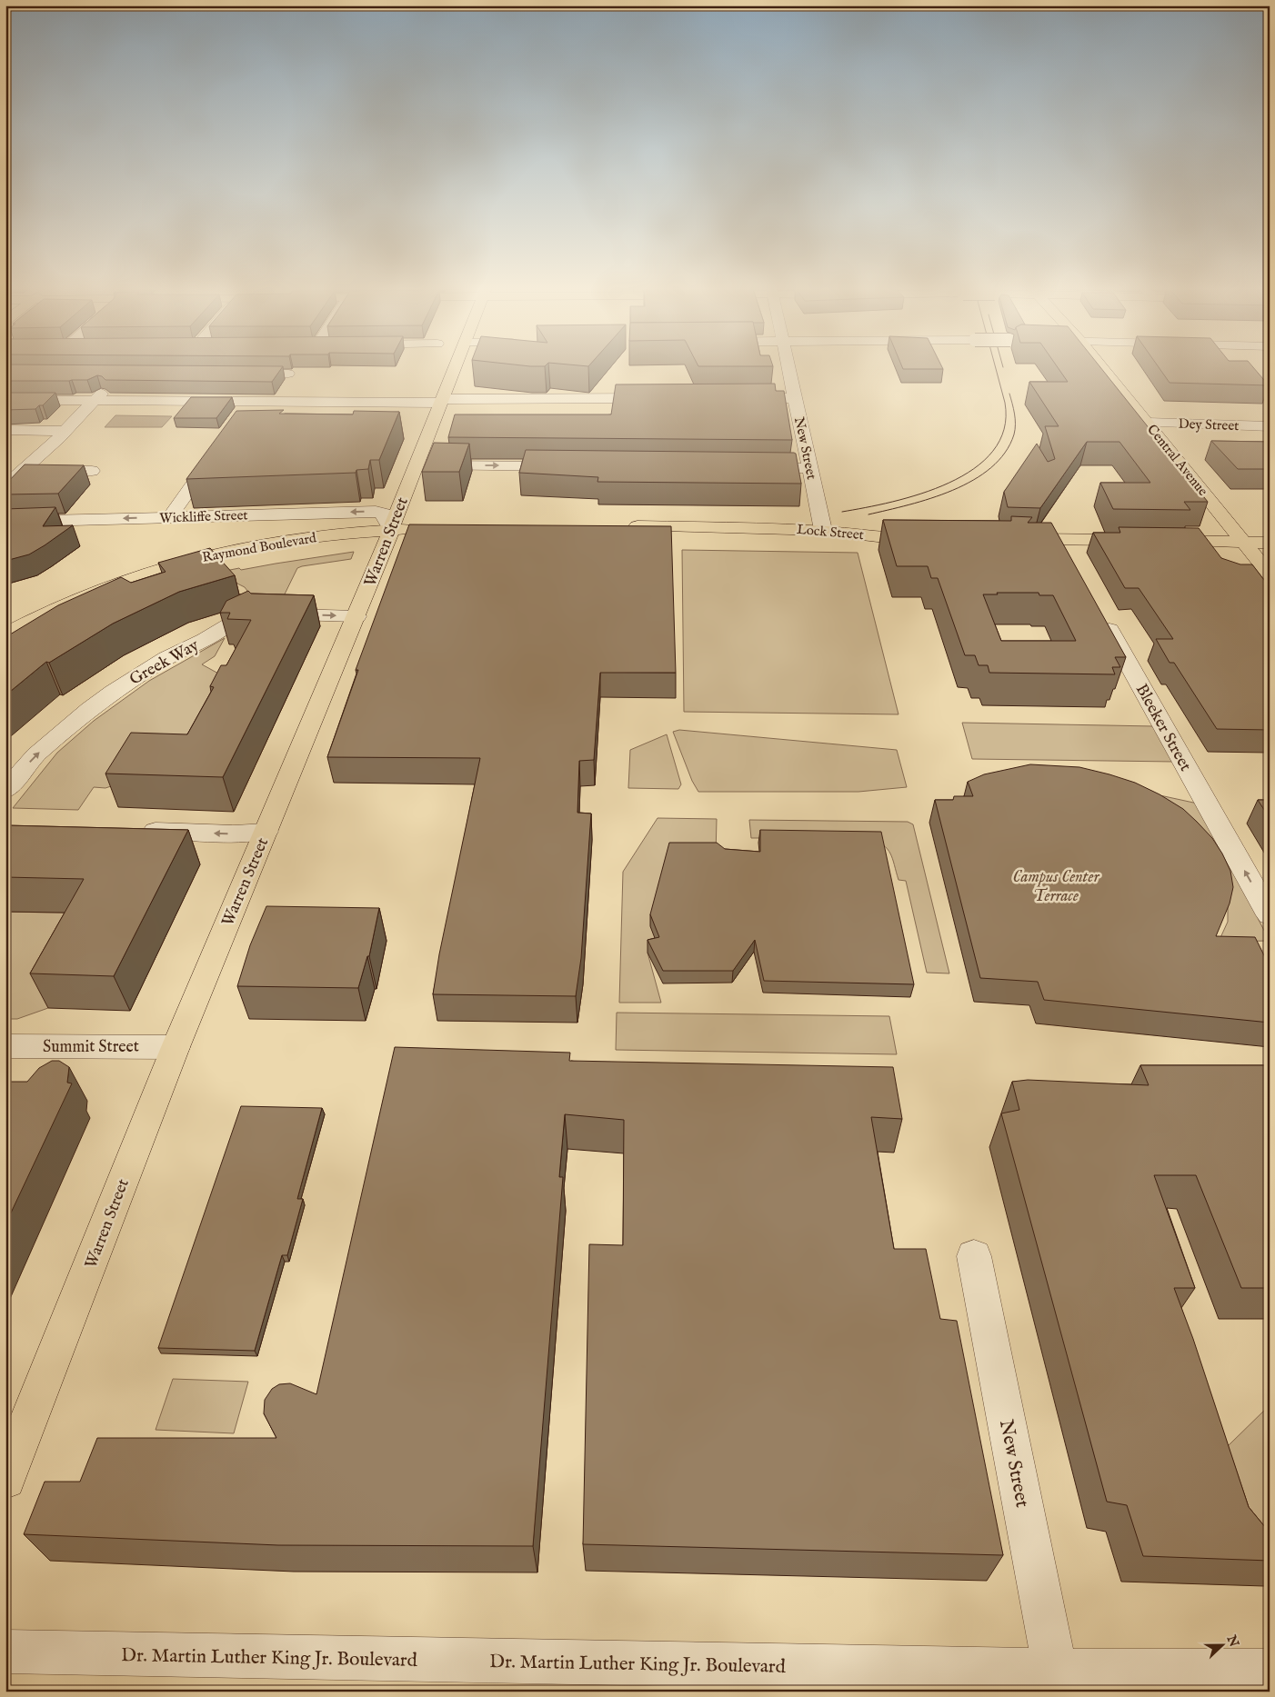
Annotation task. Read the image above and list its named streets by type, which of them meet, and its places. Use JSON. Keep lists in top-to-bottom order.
{
  "streets": {
    "main road": [
      "Central Avenue",
      "Lock Street",
      "Warren Street",
      "Raymond Boulevard"
    ],
    "street": [
      "Dey Street",
      "New Street",
      "Wickliffe Street",
      "Greek Way",
      "Bleeker Street",
      "Summit Street",
      "Dr. Martin Luther King Jr. Boulevard"
    ]
  },
  "crossings": [
    ["Dey Street", "Central Avenue"],
    ["New Street", "Lock Street"],
    ["New Street", "Dr. Martin Luther King Jr. Boulevard"],
    ["Wickliffe Street", "Warren Street"],
    ["Wickliffe Street", "Raymond Boulevard"],
    ["Warren Street", "Raymond Boulevard"],
    ["Warren Street", "Greek Way"],
    ["Warren Street", "Summit Street"]
  ],
  "one_way": ["Greek Way", "Bleeker Street"],
  "parks": ["Campus Center Terrace"],
  "north": "right"
}
